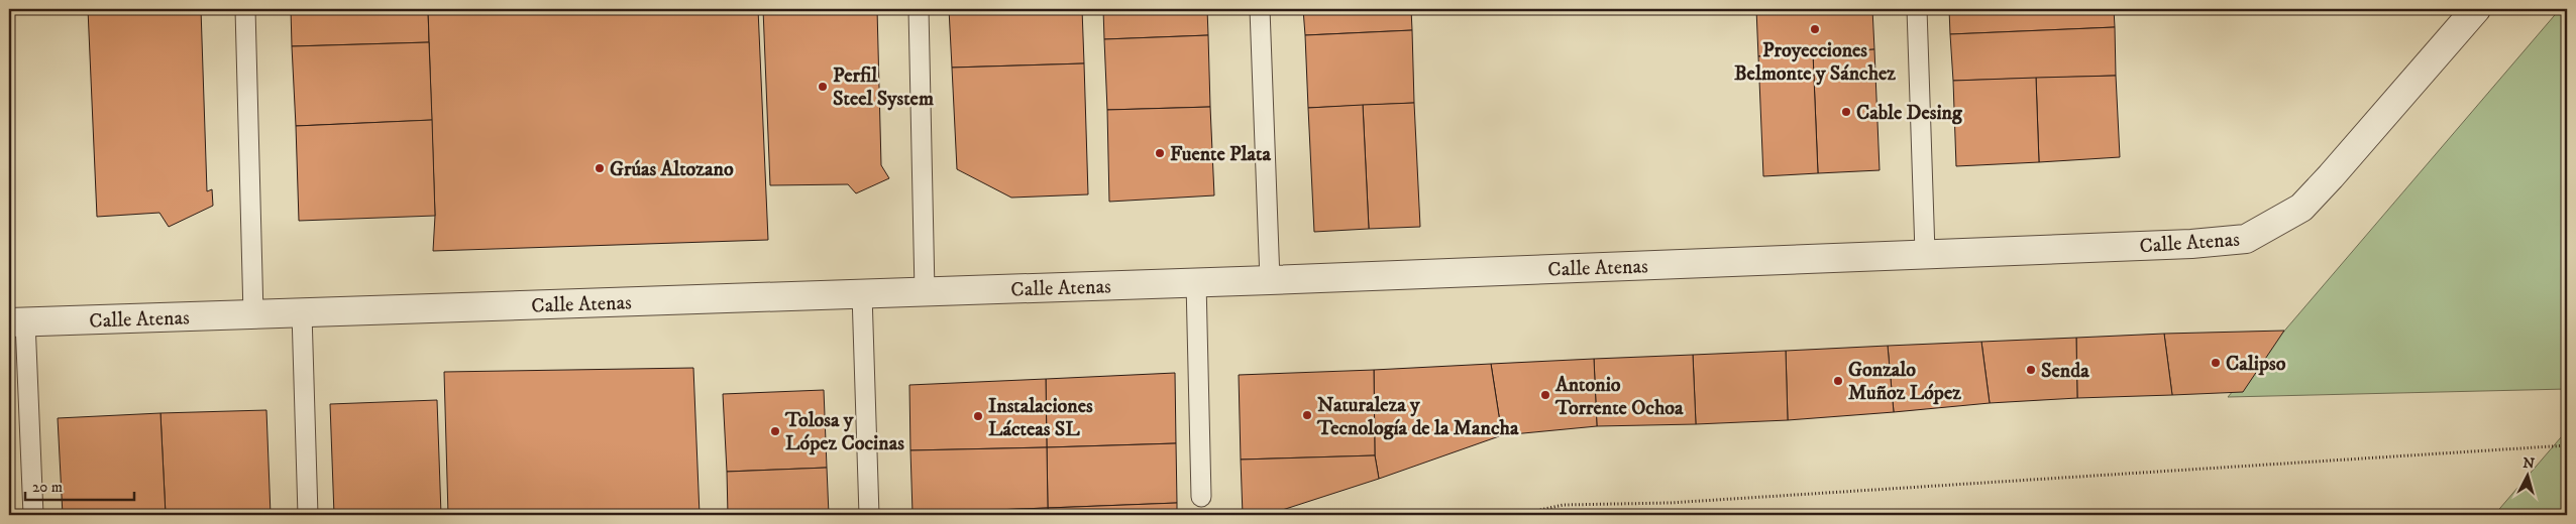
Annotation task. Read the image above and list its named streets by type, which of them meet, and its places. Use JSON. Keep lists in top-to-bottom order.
{
  "streets": {
    "street": ["Calle Atenas"]
  },
  "places": [
    "Proyecciones Belmonte y Sánchez",
    "Perfil Steel System",
    "Cable Desing",
    "Fuente Plata",
    "Grúas Altozano",
    "Calipso",
    "Senda",
    "Gonzalo Muñoz López",
    "Antonio Torrente Ochoa",
    "Naturaleza y Tecnología de la Mancha",
    "Instalaciones Lácteas SL",
    "Tolosa y López Cocinas"
  ],
  "scale_bar": "20 m",
  "north": "top"
}
